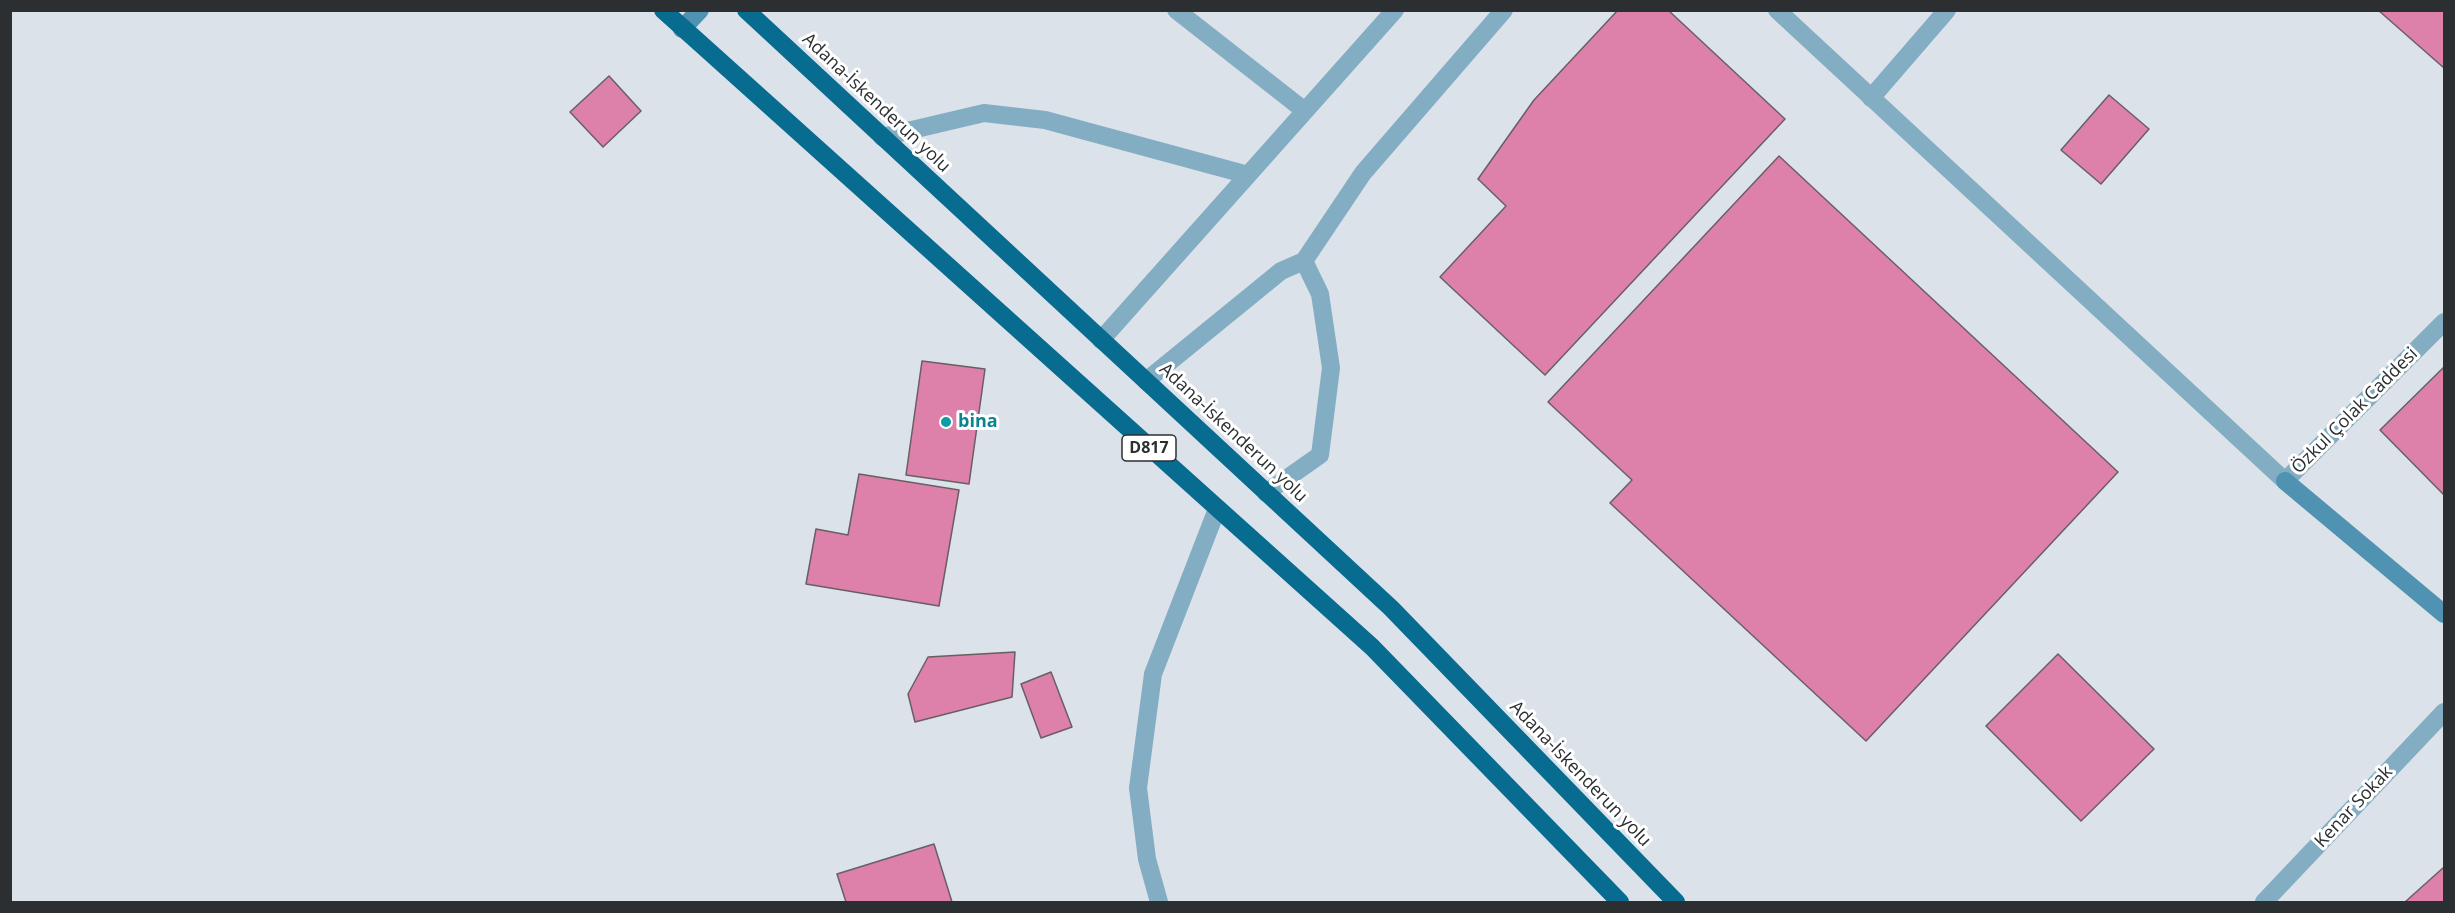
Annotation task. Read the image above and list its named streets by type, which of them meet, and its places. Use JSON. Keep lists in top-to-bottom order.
{
  "streets": {
    "highway": ["Adana-İskenderun yolu", "D817"],
    "street": ["Özkul Çolak Caddesi", "Kenar Sokak"]
  },
  "places": ["bina"]
}
